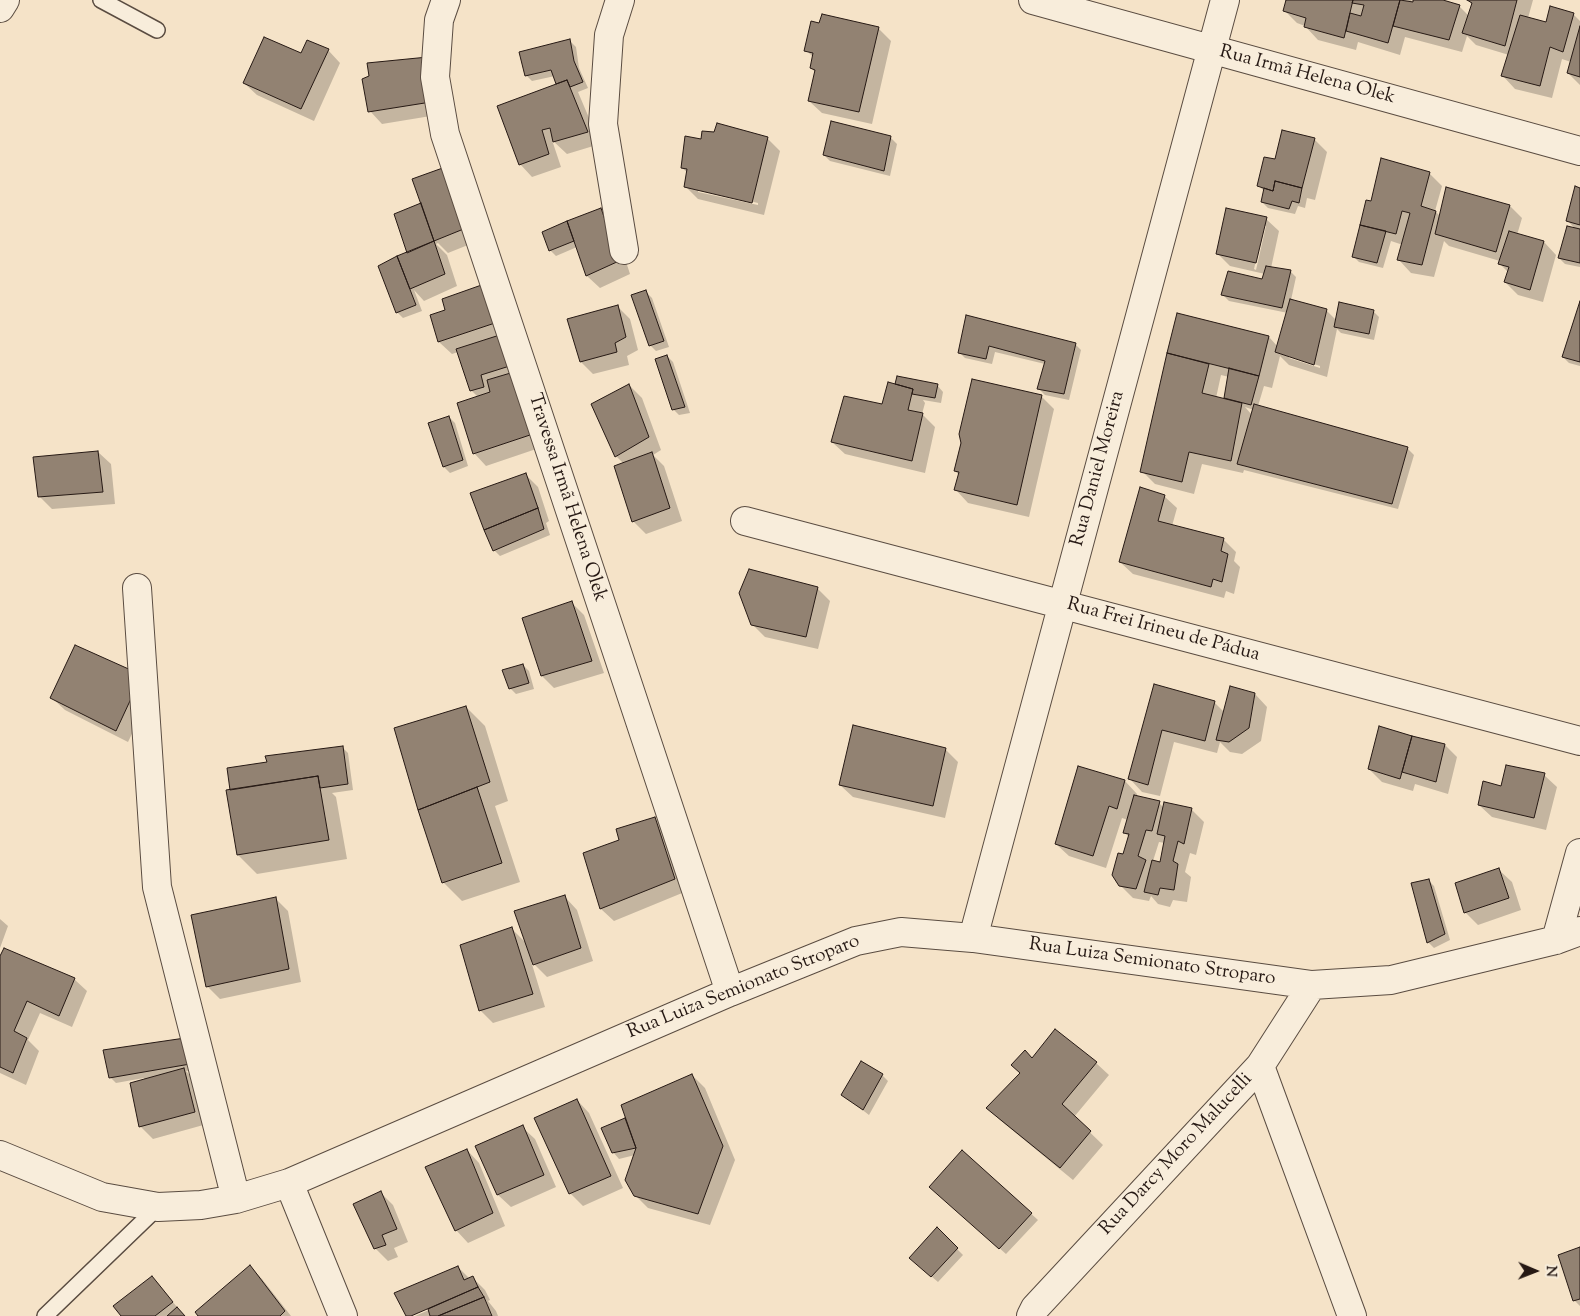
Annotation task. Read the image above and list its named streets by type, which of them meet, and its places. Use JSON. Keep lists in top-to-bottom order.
{
  "streets": {
    "street": [
      "Rua Irmã Helena Olek",
      "Rua Daniel Moreira",
      "Travessa Irmã Helena Olek",
      "Rua Frei Irineu de Pádua",
      "Rua Luiza Semionato Stroparo",
      "Rua Darcy Moro Malucelli"
    ]
  },
  "crossings": [
    ["Rua Irmã Helena Olek", "Rua Daniel Moreira"],
    ["Rua Daniel Moreira", "Rua Frei Irineu de Pádua"],
    ["Rua Daniel Moreira", "Rua Luiza Semionato Stroparo"],
    ["Travessa Irmã Helena Olek", "Rua Luiza Semionato Stroparo"],
    ["Rua Luiza Semionato Stroparo", "Rua Darcy Moro Malucelli"]
  ],
  "north": "right"
}
